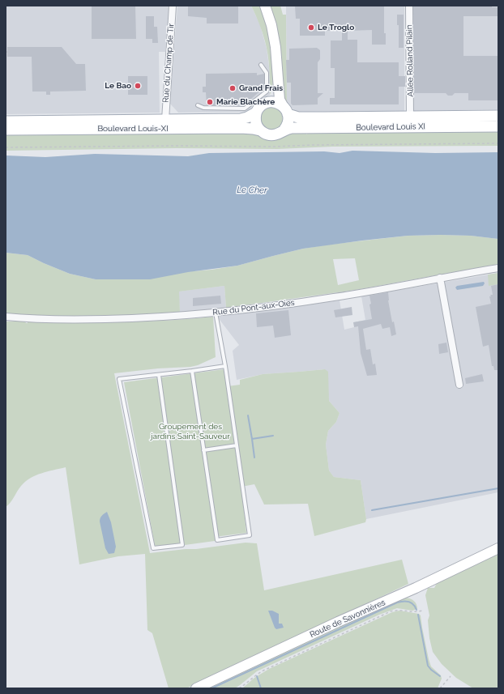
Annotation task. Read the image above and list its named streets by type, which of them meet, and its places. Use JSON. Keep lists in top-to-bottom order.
{
  "streets": {
    "main road": ["Boulevard Louis XI", "Boulevard Louis-XI", "Route de Savonnières"],
    "street": ["Allée Rolland Pilain", "Rue du Champ de Tir", "Rue du Pont-aux-Oies"]
  },
  "crossings": [
    ["Allée Rolland Pilain", "Boulevard Louis XI"],
    ["Rue du Champ de Tir", "Boulevard Louis-XI"],
    ["Boulevard Louis XI", "Boulevard Louis-XI"]
  ],
  "water": ["Le Cher"],
  "parks": ["Groupement des jardins Saint-Sauveur"],
  "places": [
    "Le Troglo",
    "Le Bao",
    "Grand Frais",
    "Marie Blachère"
  ]
}
